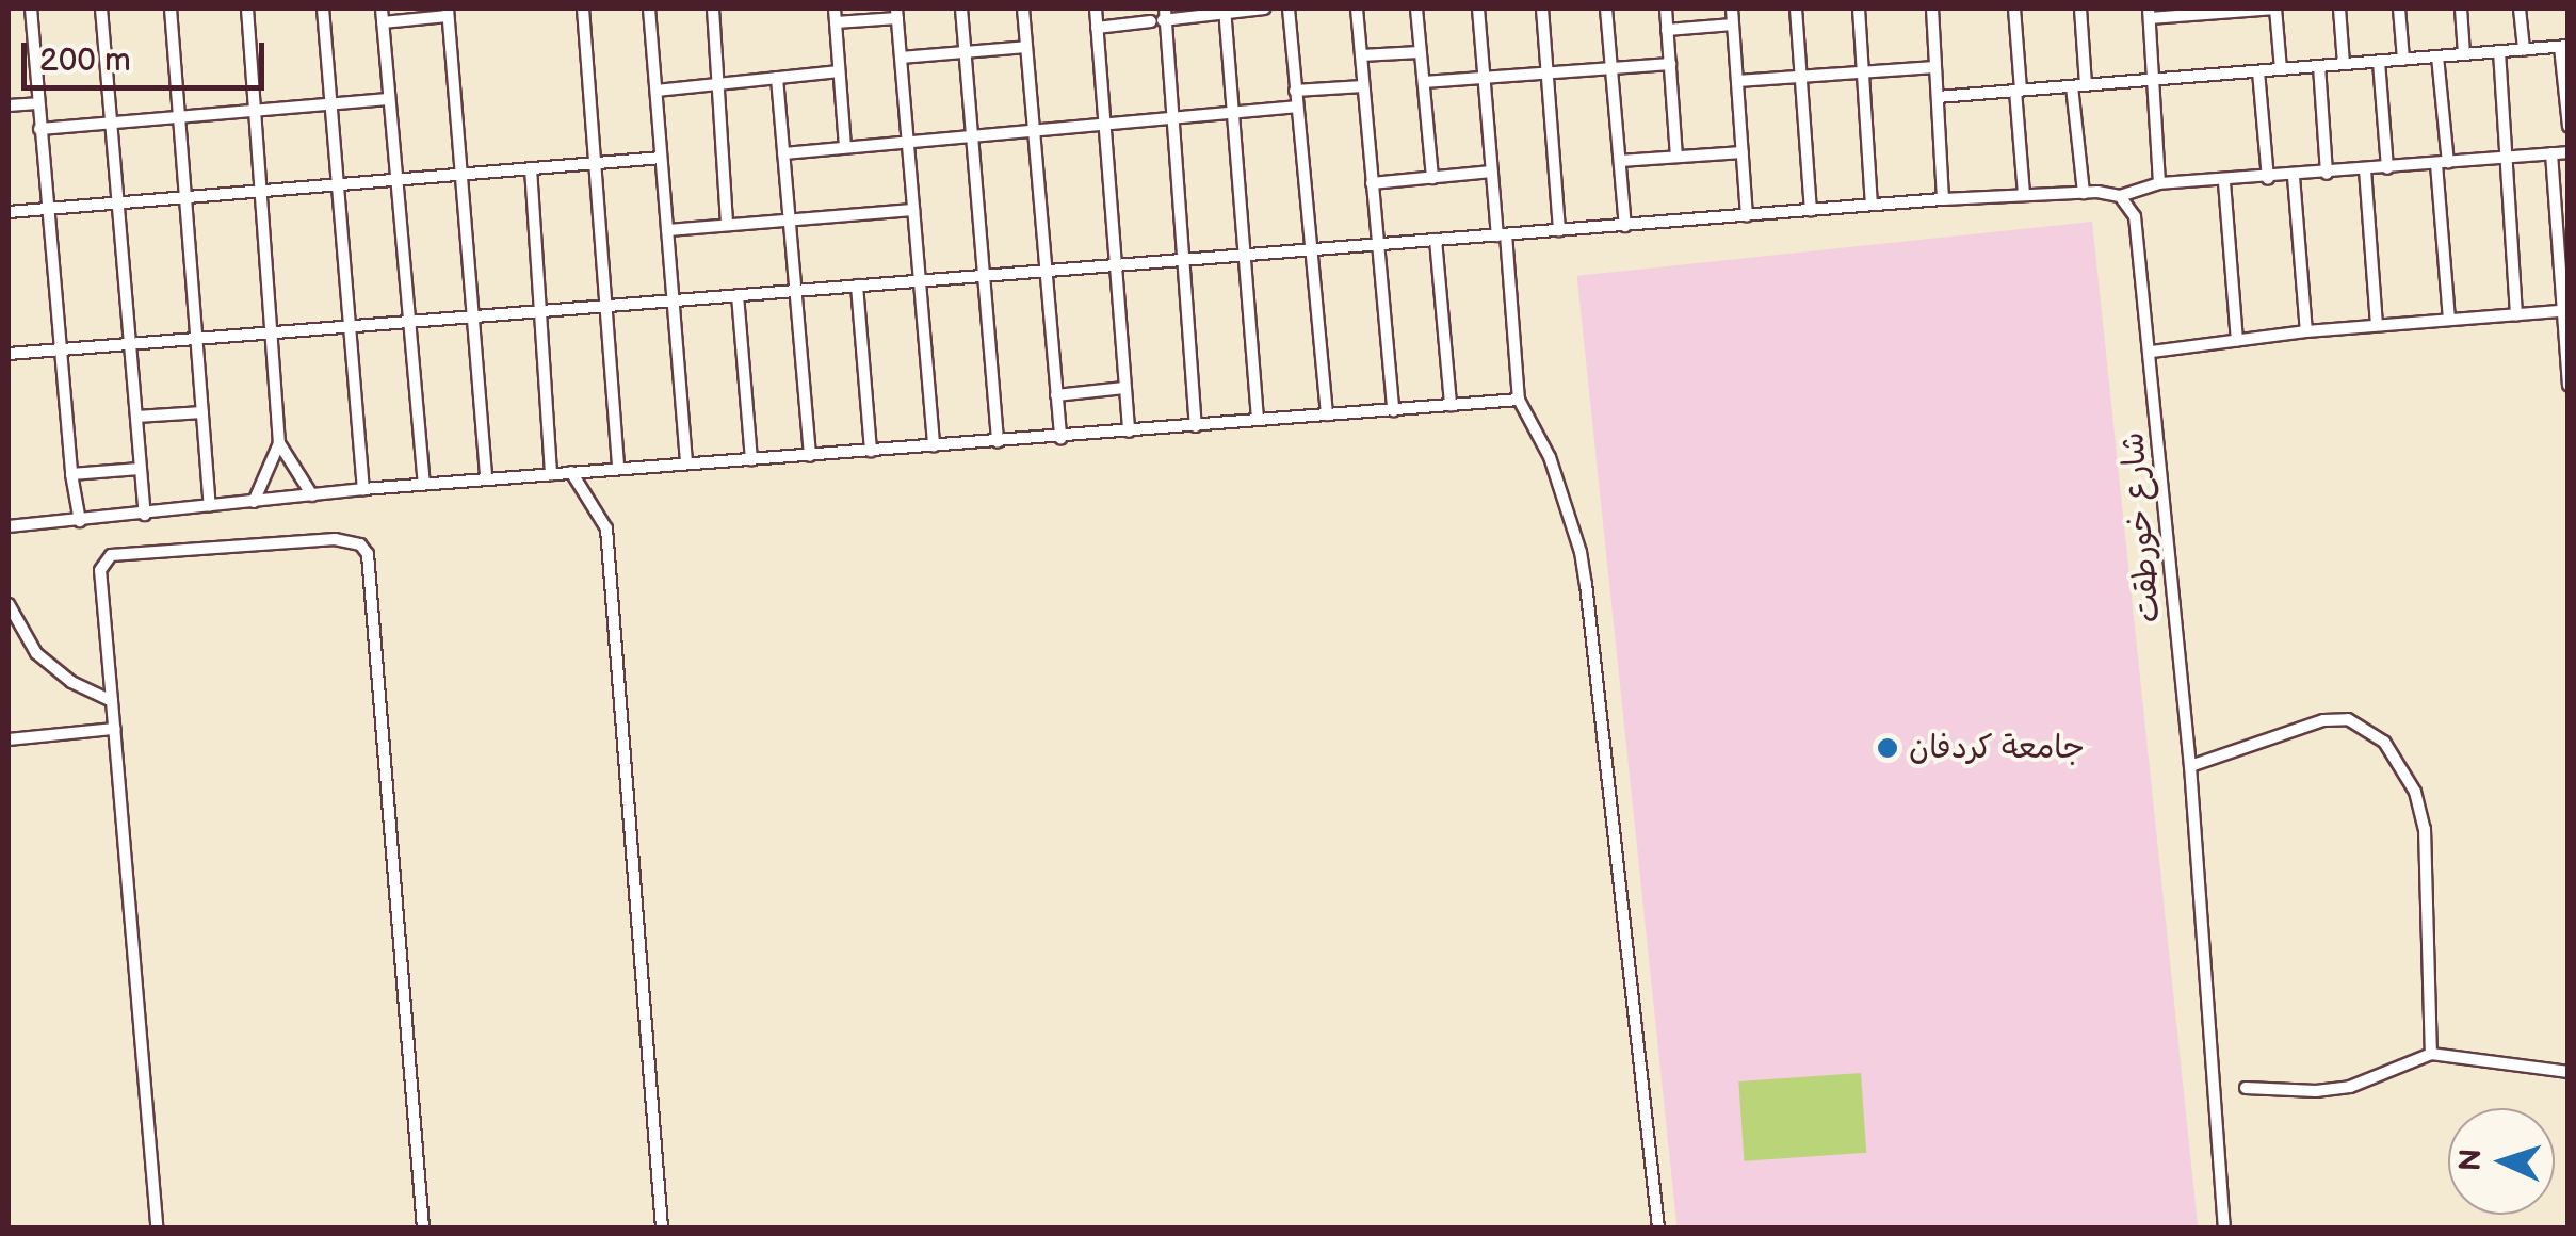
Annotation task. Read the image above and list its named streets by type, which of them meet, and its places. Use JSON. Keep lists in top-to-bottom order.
{
  "streets": {
    "street": ["شارع خورطقت"]
  },
  "places": ["جامعة كردفان"],
  "scale_bar": "200 m",
  "north": "left"
}
